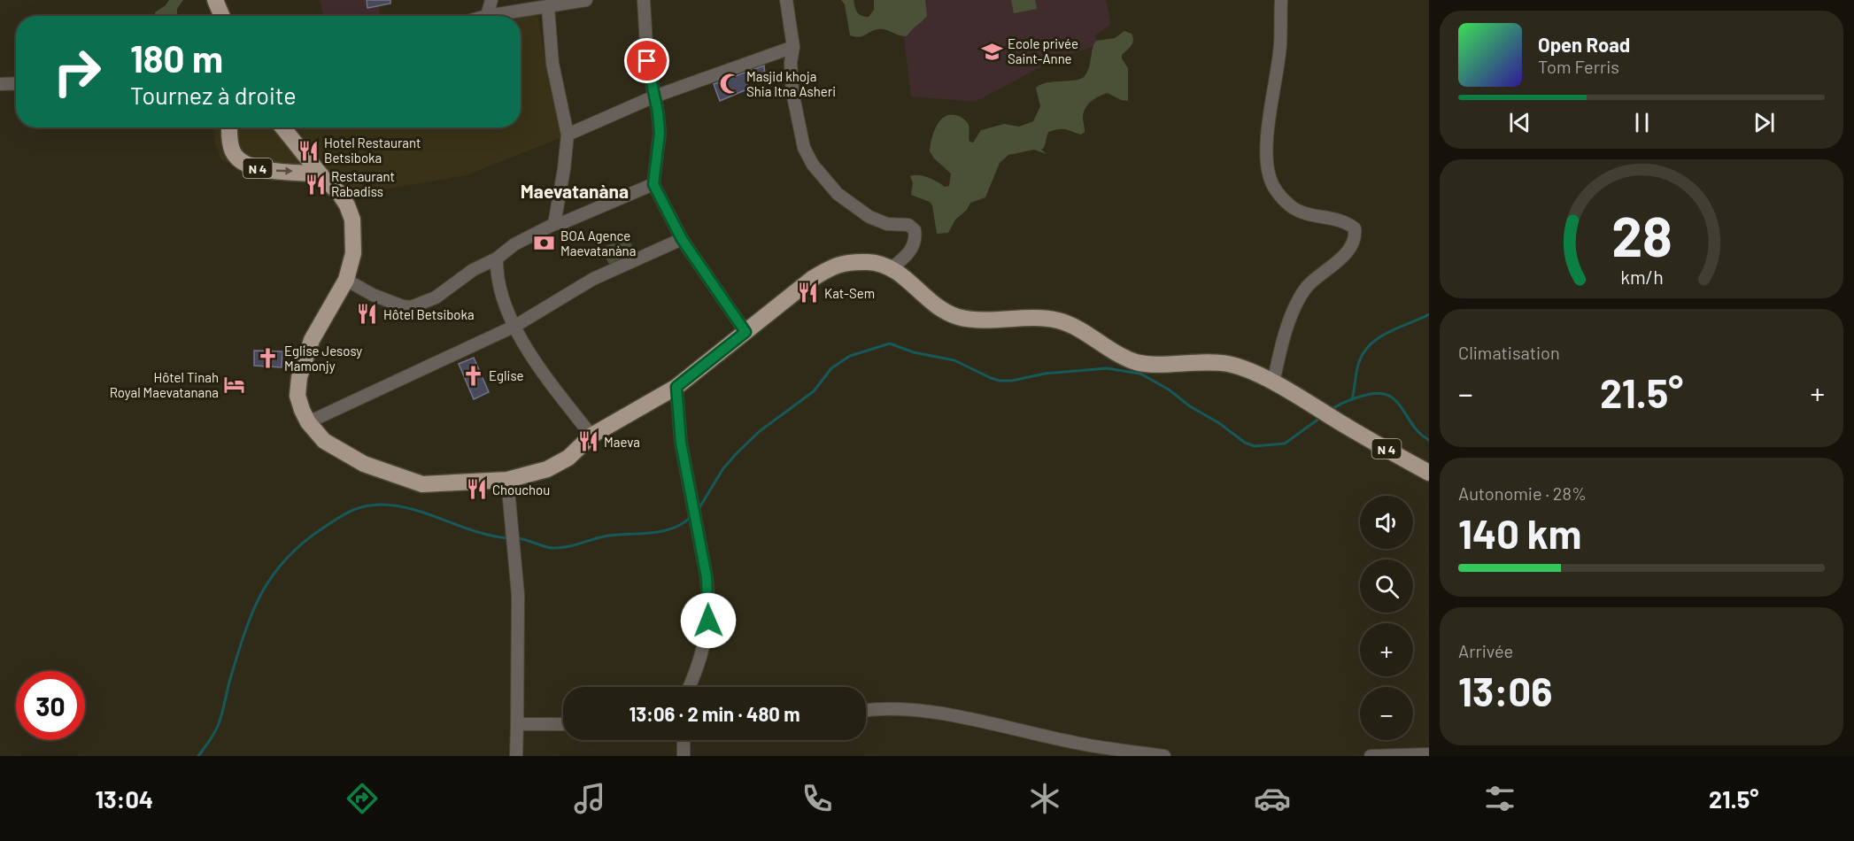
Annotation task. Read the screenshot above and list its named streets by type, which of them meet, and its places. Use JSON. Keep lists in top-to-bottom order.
{
  "streets": {
    "main road": ["N 4"]
  },
  "districts": ["Maevatanàna"],
  "places": {
    "school or university": ["Ecole privée Saint-Anne"],
    "mosque": ["Masjid khoja Shia Itna Asheri"],
    "restaurant": [
      "Hotel Restaurant Betsiboka",
      "Restaurant Rabadiss",
      "Kat-Sem",
      "Hôtel Betsiboka",
      "Maeva",
      "Chouchou"
    ],
    "bank": ["BOA Agence Maevatanàna"],
    "church": ["Eglise Jesosy Mamonjy", "Eglise"],
    "hotel": ["Hôtel Tinah Royal Maevatanana"]
  },
  "page": {
    "turn": ["180 m", "Tournez à droite"],
    "song": ["Open Road", "Tom Ferris"],
    "tile": [
      "Climatisation",
      ["Autonomie · 28%", "140 km"],
      ["Arrivée", "13:06"]
    ],
    "heat": ["−", "21.5°", "+"],
    "map_buttons": ["+", "−"],
    "limit": "30",
    "trip": "13:06 · 2 min · 480 m",
    "tabs": ["13:04", "21.5°"],
    "gauge": ["28", "km/h"]
  }
}
